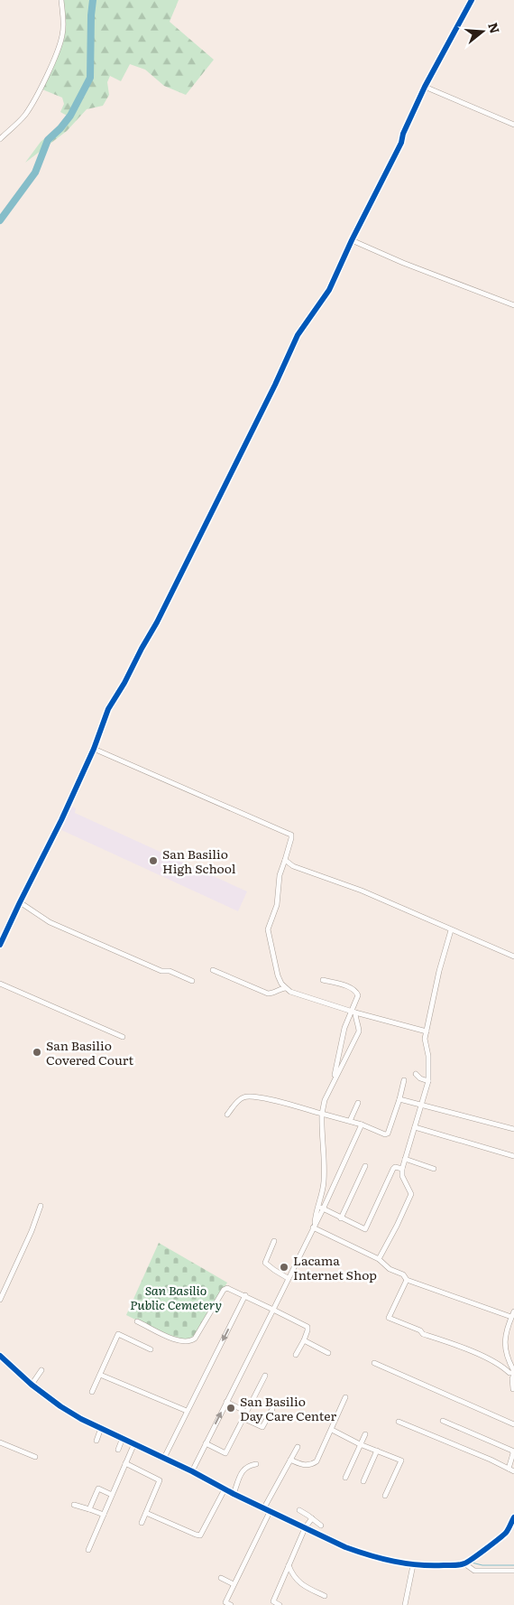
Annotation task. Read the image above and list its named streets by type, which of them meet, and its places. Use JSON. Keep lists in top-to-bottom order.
{
  "parks": ["San Basilio Public Cemetery"],
  "places": [
    "San Basilio High School",
    "San Basilio Covered Court",
    "Lacama Internet Shop",
    "San Basilio Day Care Center"
  ],
  "north": "right"
}
